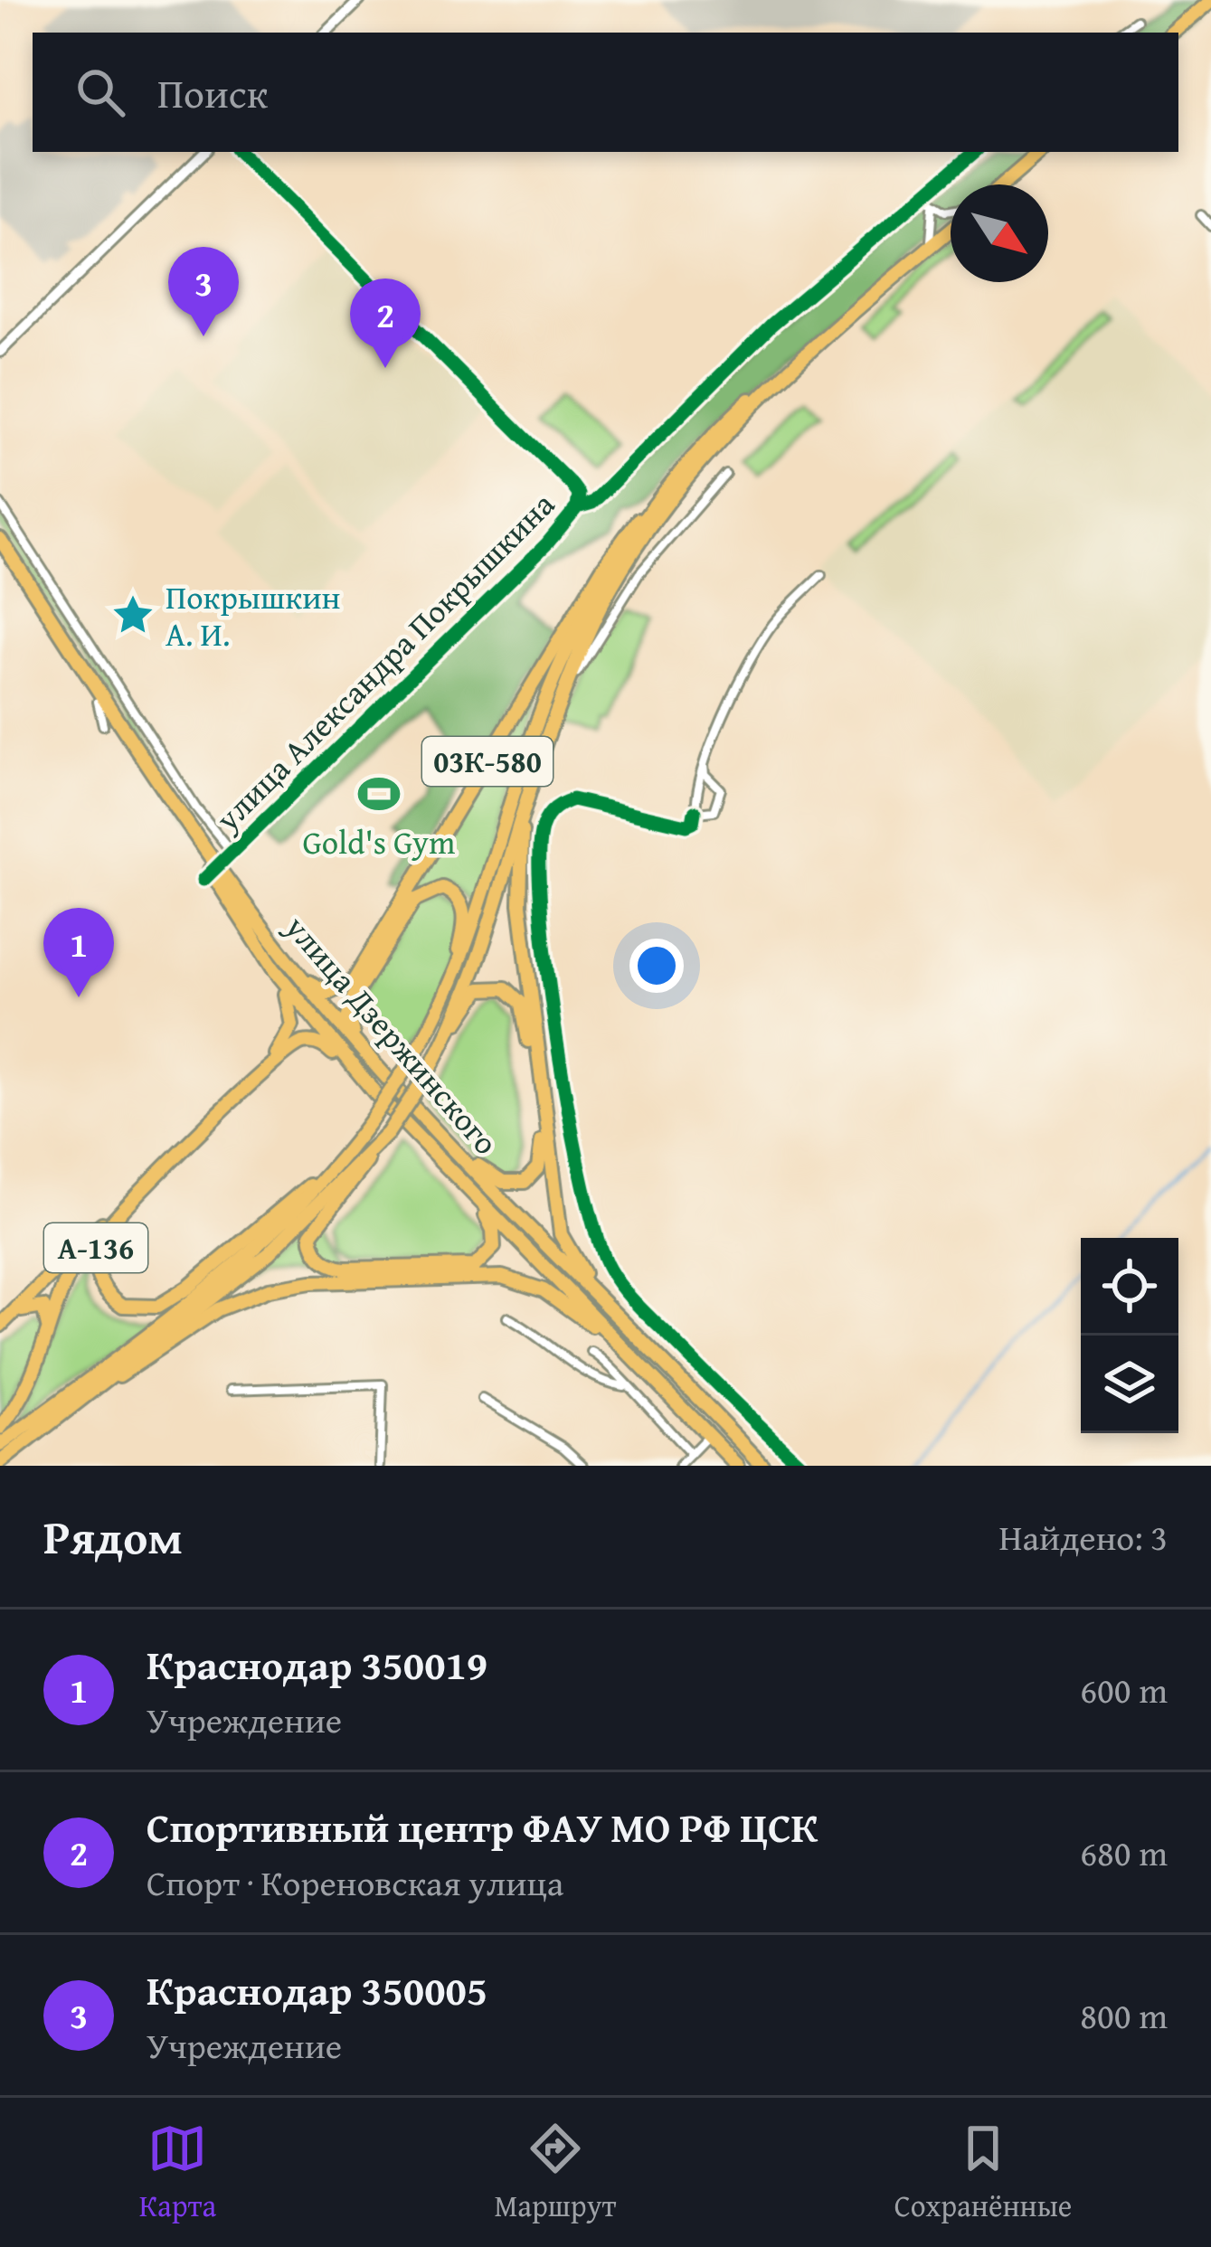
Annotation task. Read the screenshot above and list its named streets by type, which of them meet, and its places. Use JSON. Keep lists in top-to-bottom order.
{
  "streets": {
    "main road": ["03К-580", "улица Дзержинского", "А-136"],
    "street": ["улица Александра Покрышкина"]
  },
  "crossings": [
    ["улица Александра Покрышкина", "улица Дзержинского"],
    ["03К-580", "улица Дзержинского"],
    ["03К-580", "А-136"],
    ["улица Дзержинского", "А-136"]
  ],
  "places": {
    "place": ["Покрышкин А. И."],
    "sports": ["Gold's Gym"]
  },
  "north": "bottom right",
  "page": {
    "search": "Поиск",
    "pins": ["3", "2", "1"],
    "heading": ["Рядом", "Найдено: 3"],
    "list": [
      {
        "mark": "1",
        "name": "Краснодар 350019",
        "note": "Учреждение",
        "value": "600 m"
      },
      {
        "mark": "2",
        "name": "Спортивный центр ФАУ МО РФ ЦСК",
        "note": "Спорт · Кореновская улица",
        "value": "680 m"
      },
      {
        "mark": "3",
        "name": "Краснодар 350005",
        "note": "Учреждение",
        "value": "800 m"
      }
    ],
    "nav": ["Карта", "Маршрут", "Сохранённые"]
  }
}
